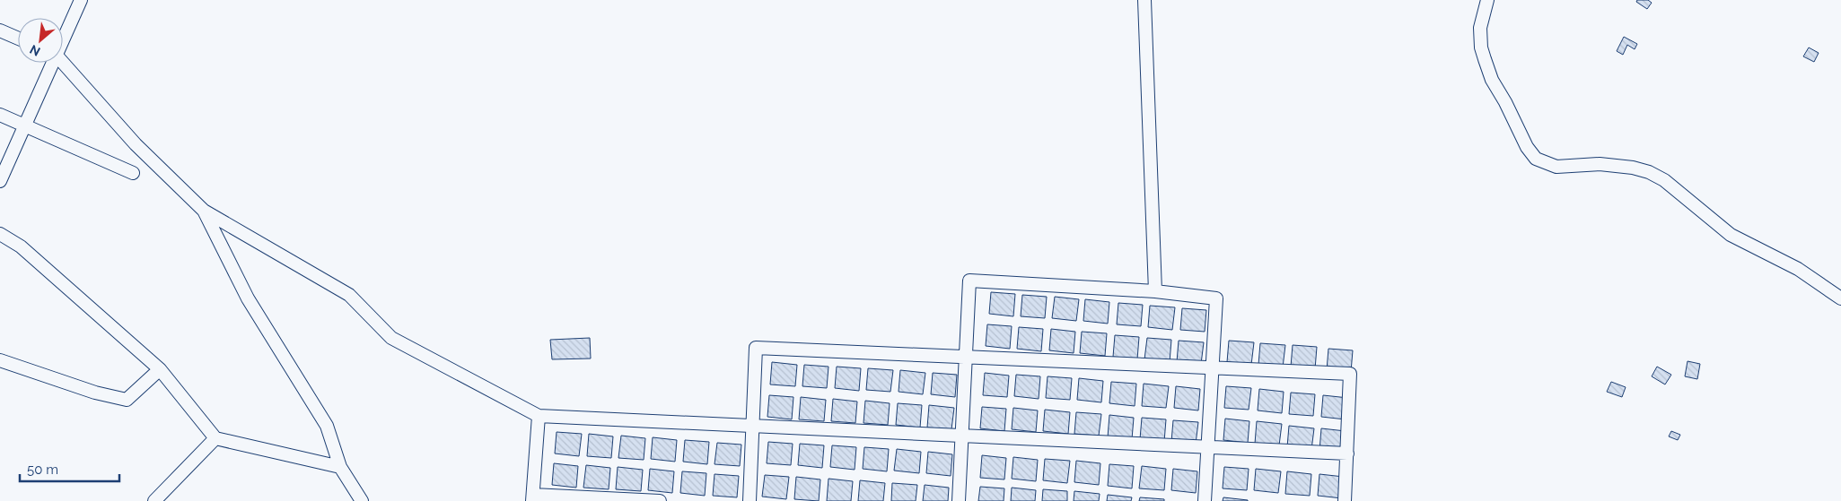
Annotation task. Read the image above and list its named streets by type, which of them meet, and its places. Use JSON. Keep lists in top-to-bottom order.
{
  "scale_bar": "50 m",
  "north": "bottom left"
}
